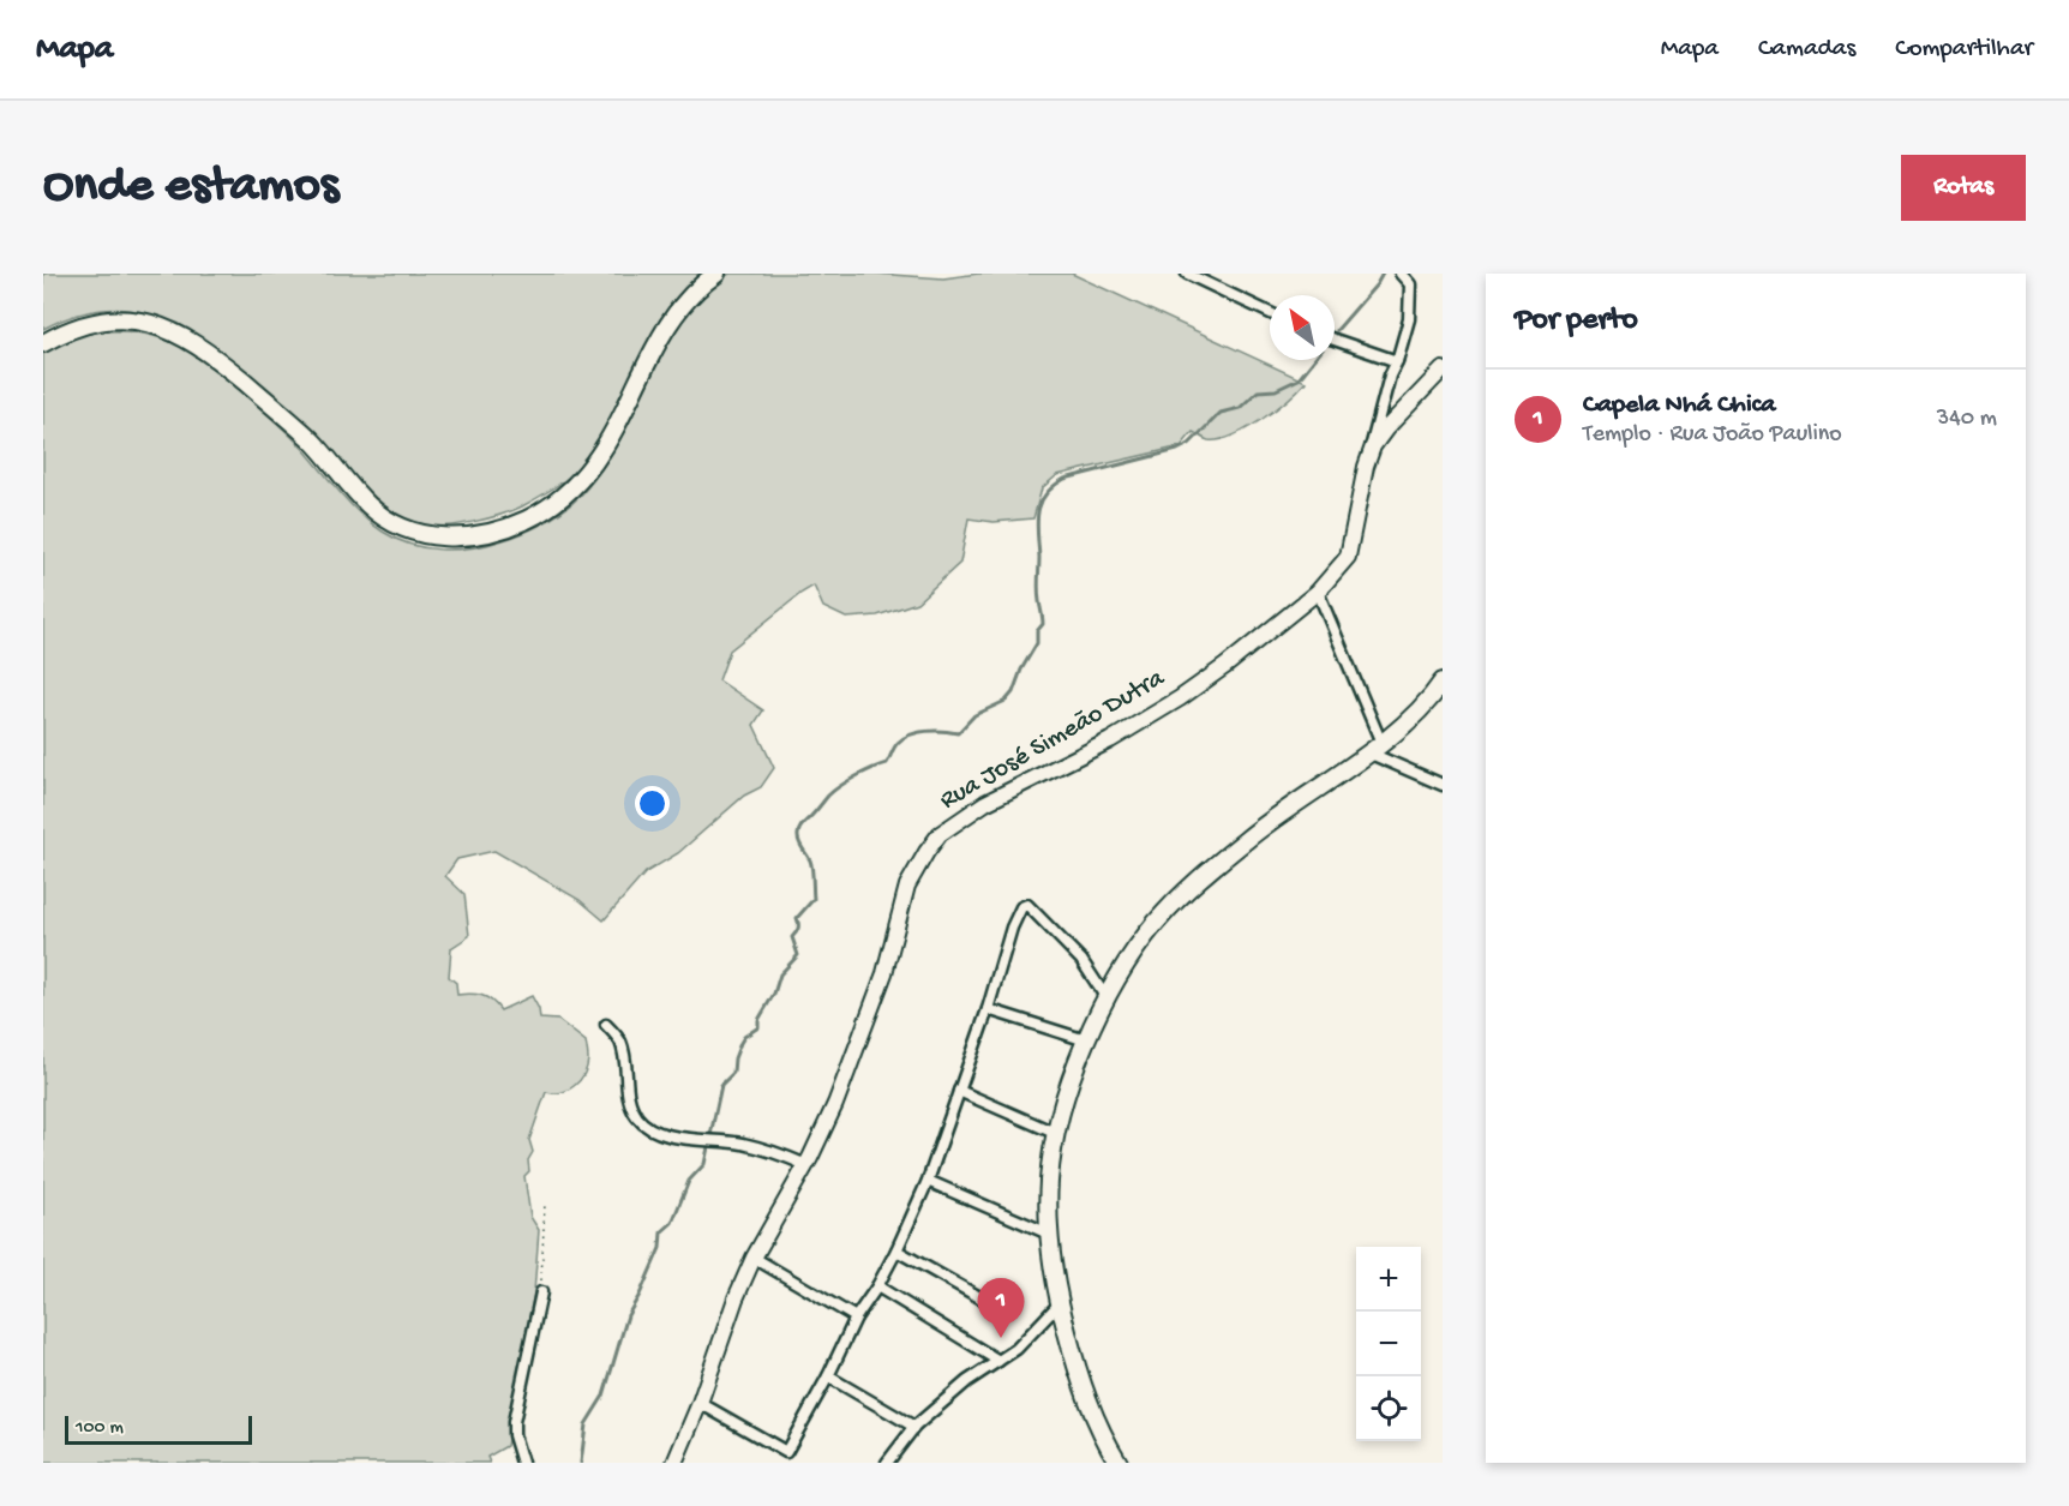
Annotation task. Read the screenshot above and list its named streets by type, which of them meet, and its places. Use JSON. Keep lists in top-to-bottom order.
{
  "streets": {
    "main road": ["Rua José Simeão Dutra"]
  },
  "scale_bar": "100 m",
  "north": "top left",
  "page": {
    "header": "Mapa",
    "nav": ["Mapa", "Camadas", "Compartilhar"],
    "buttons": "Rotas",
    "title": "Onde estamos",
    "heading": "Por perto",
    "list": [
      {
        "mark": "1",
        "name": "Capela Nhá Chica",
        "note": "Templo · Rua João Paulino",
        "value": "340 m"
      }
    ],
    "map_buttons": ["+", "−"],
    "pins": "1",
    "scale": "100 m"
  }
}
